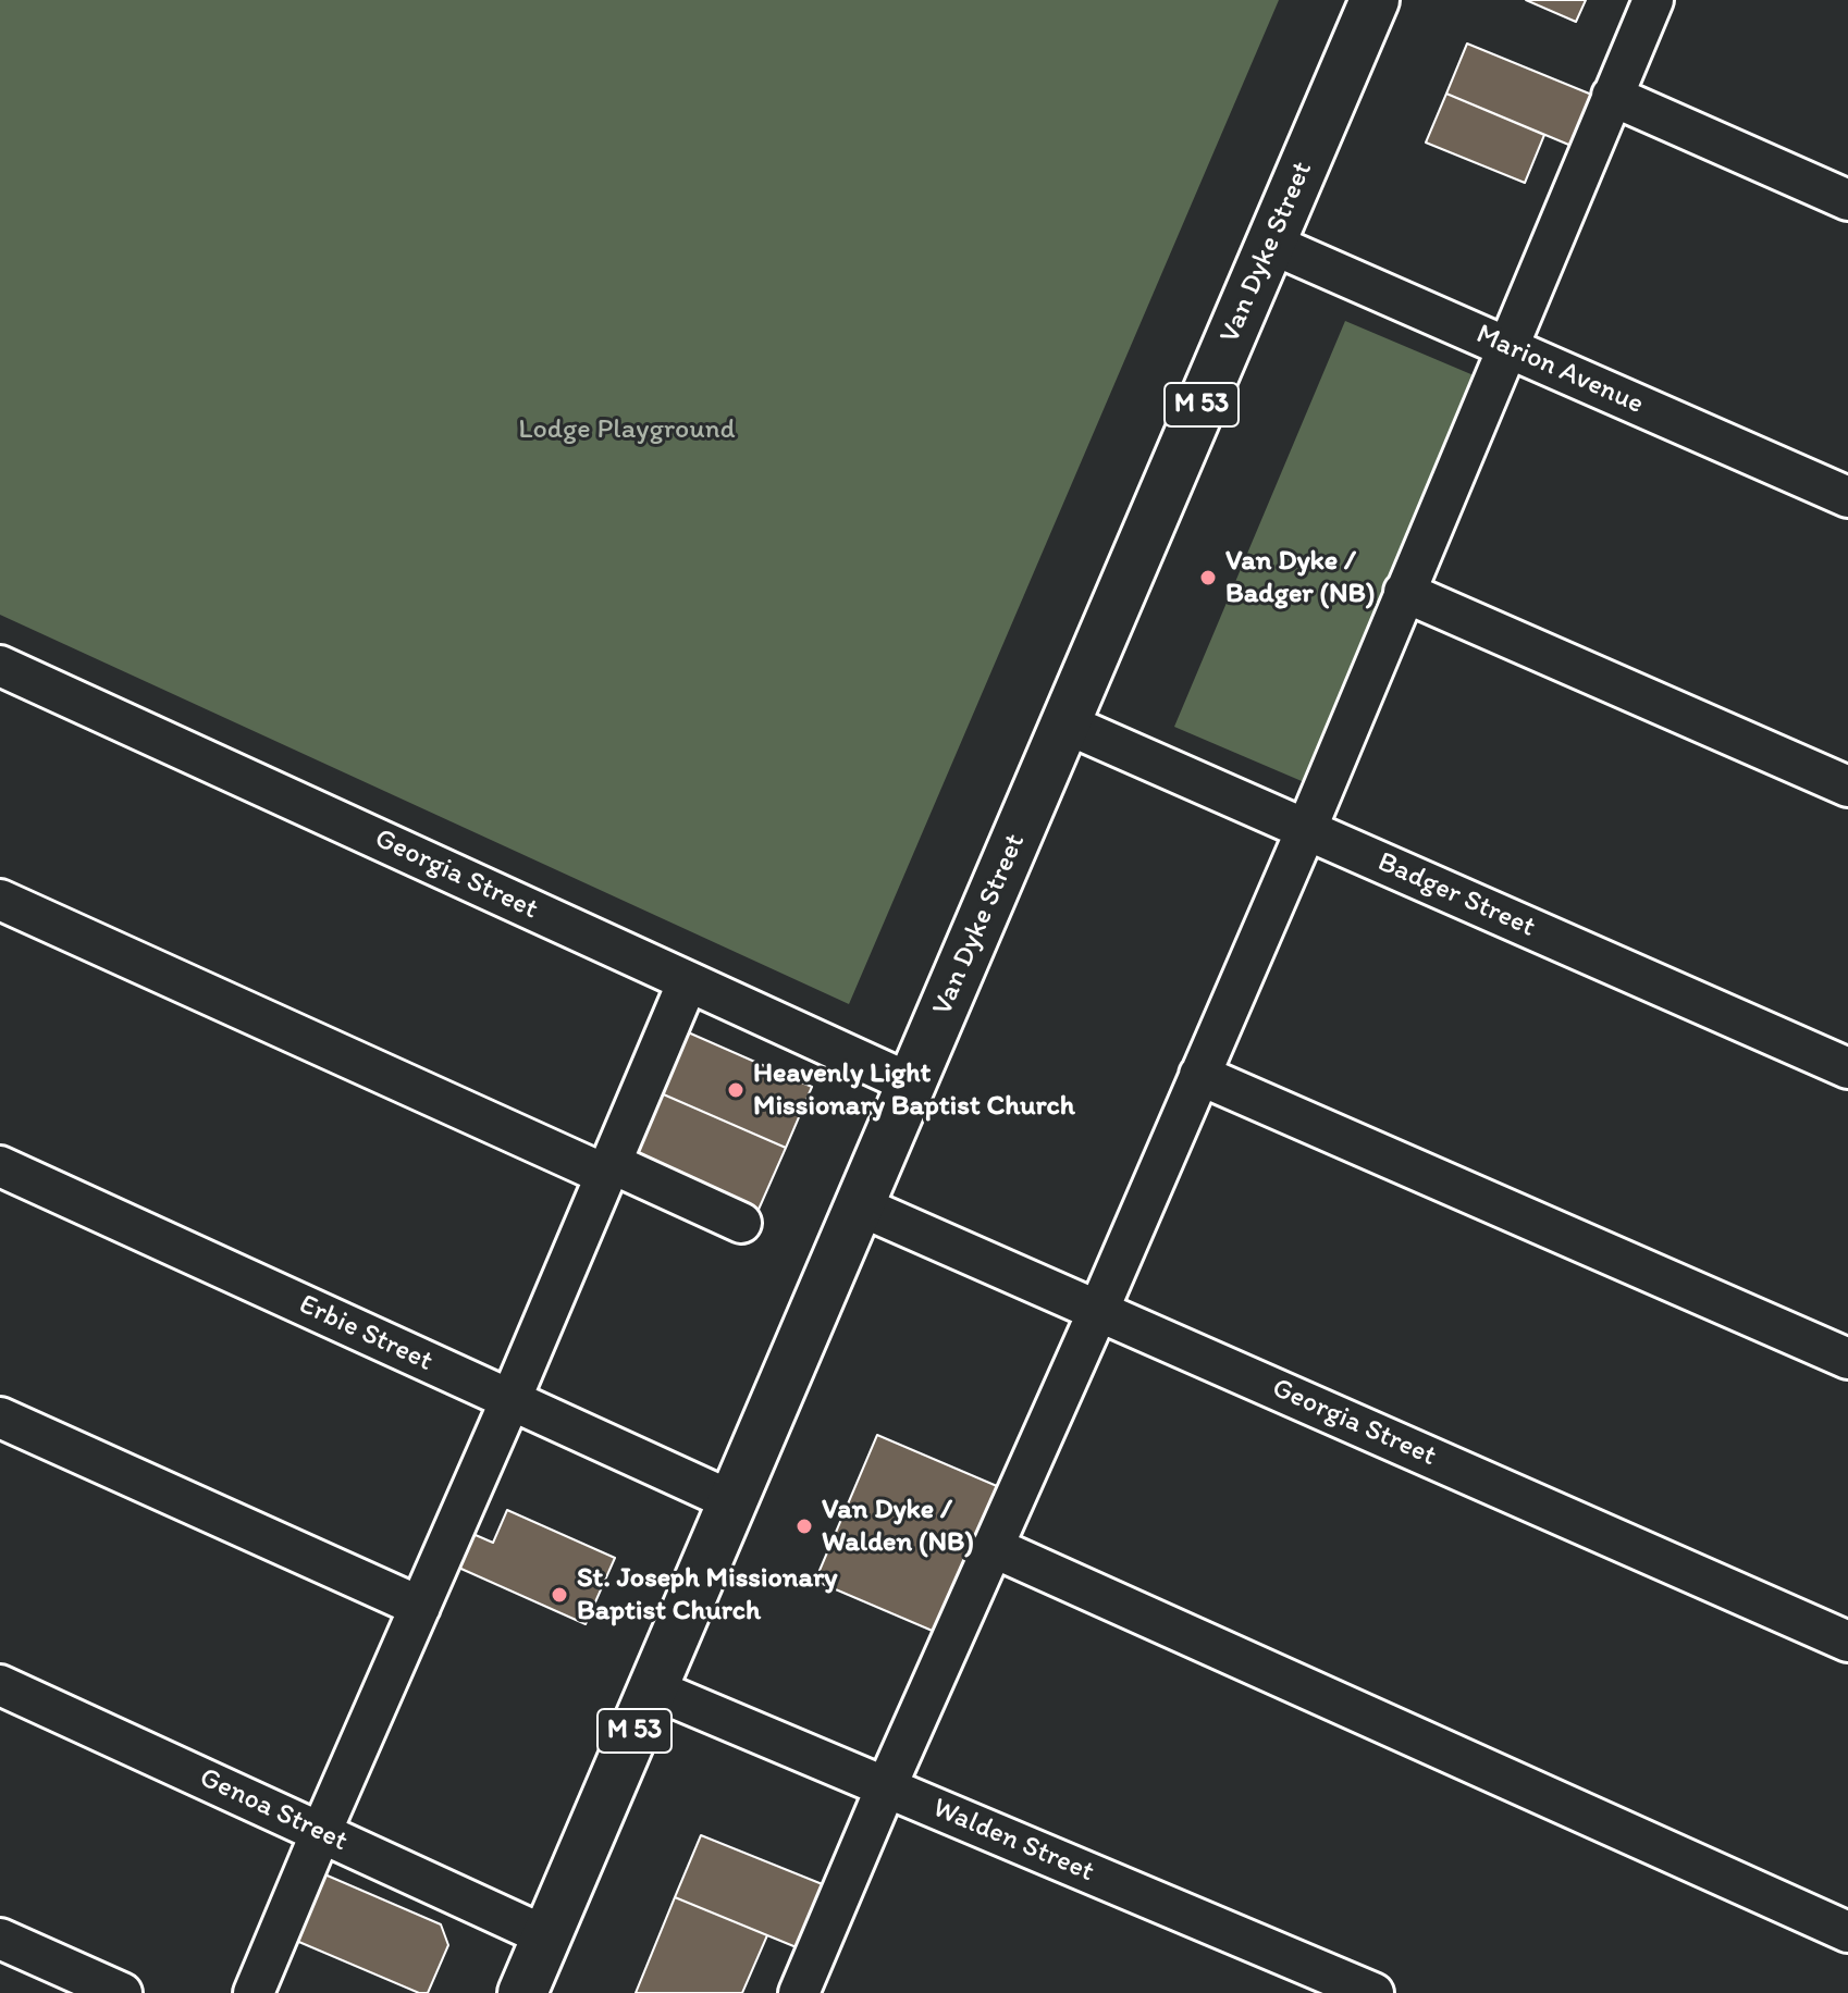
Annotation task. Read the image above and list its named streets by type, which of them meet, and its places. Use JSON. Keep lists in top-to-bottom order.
{
  "streets": {
    "main road": ["Van Dyke Street", "M 53"],
    "street": [
      "Marion Avenue",
      "Georgia Street",
      "Badger Street",
      "Erbie Street",
      "Genoa Street",
      "Walden Street"
    ]
  },
  "crossings": [
    ["Van Dyke Street", "Marion Avenue"],
    ["Van Dyke Street", "Georgia Street"],
    ["Van Dyke Street", "Badger Street"],
    ["Van Dyke Street", "Erbie Street"],
    ["Van Dyke Street", "Genoa Street"],
    ["Van Dyke Street", "Walden Street"]
  ],
  "parks": ["Lodge Playground"],
  "places": [
    "Van Dyke / Badger (NB)",
    "Heavenly Light Missionary Baptist Church",
    "Van Dyke / Walden (NB)",
    "St. Joseph Missionary Baptist Church"
  ]
}
